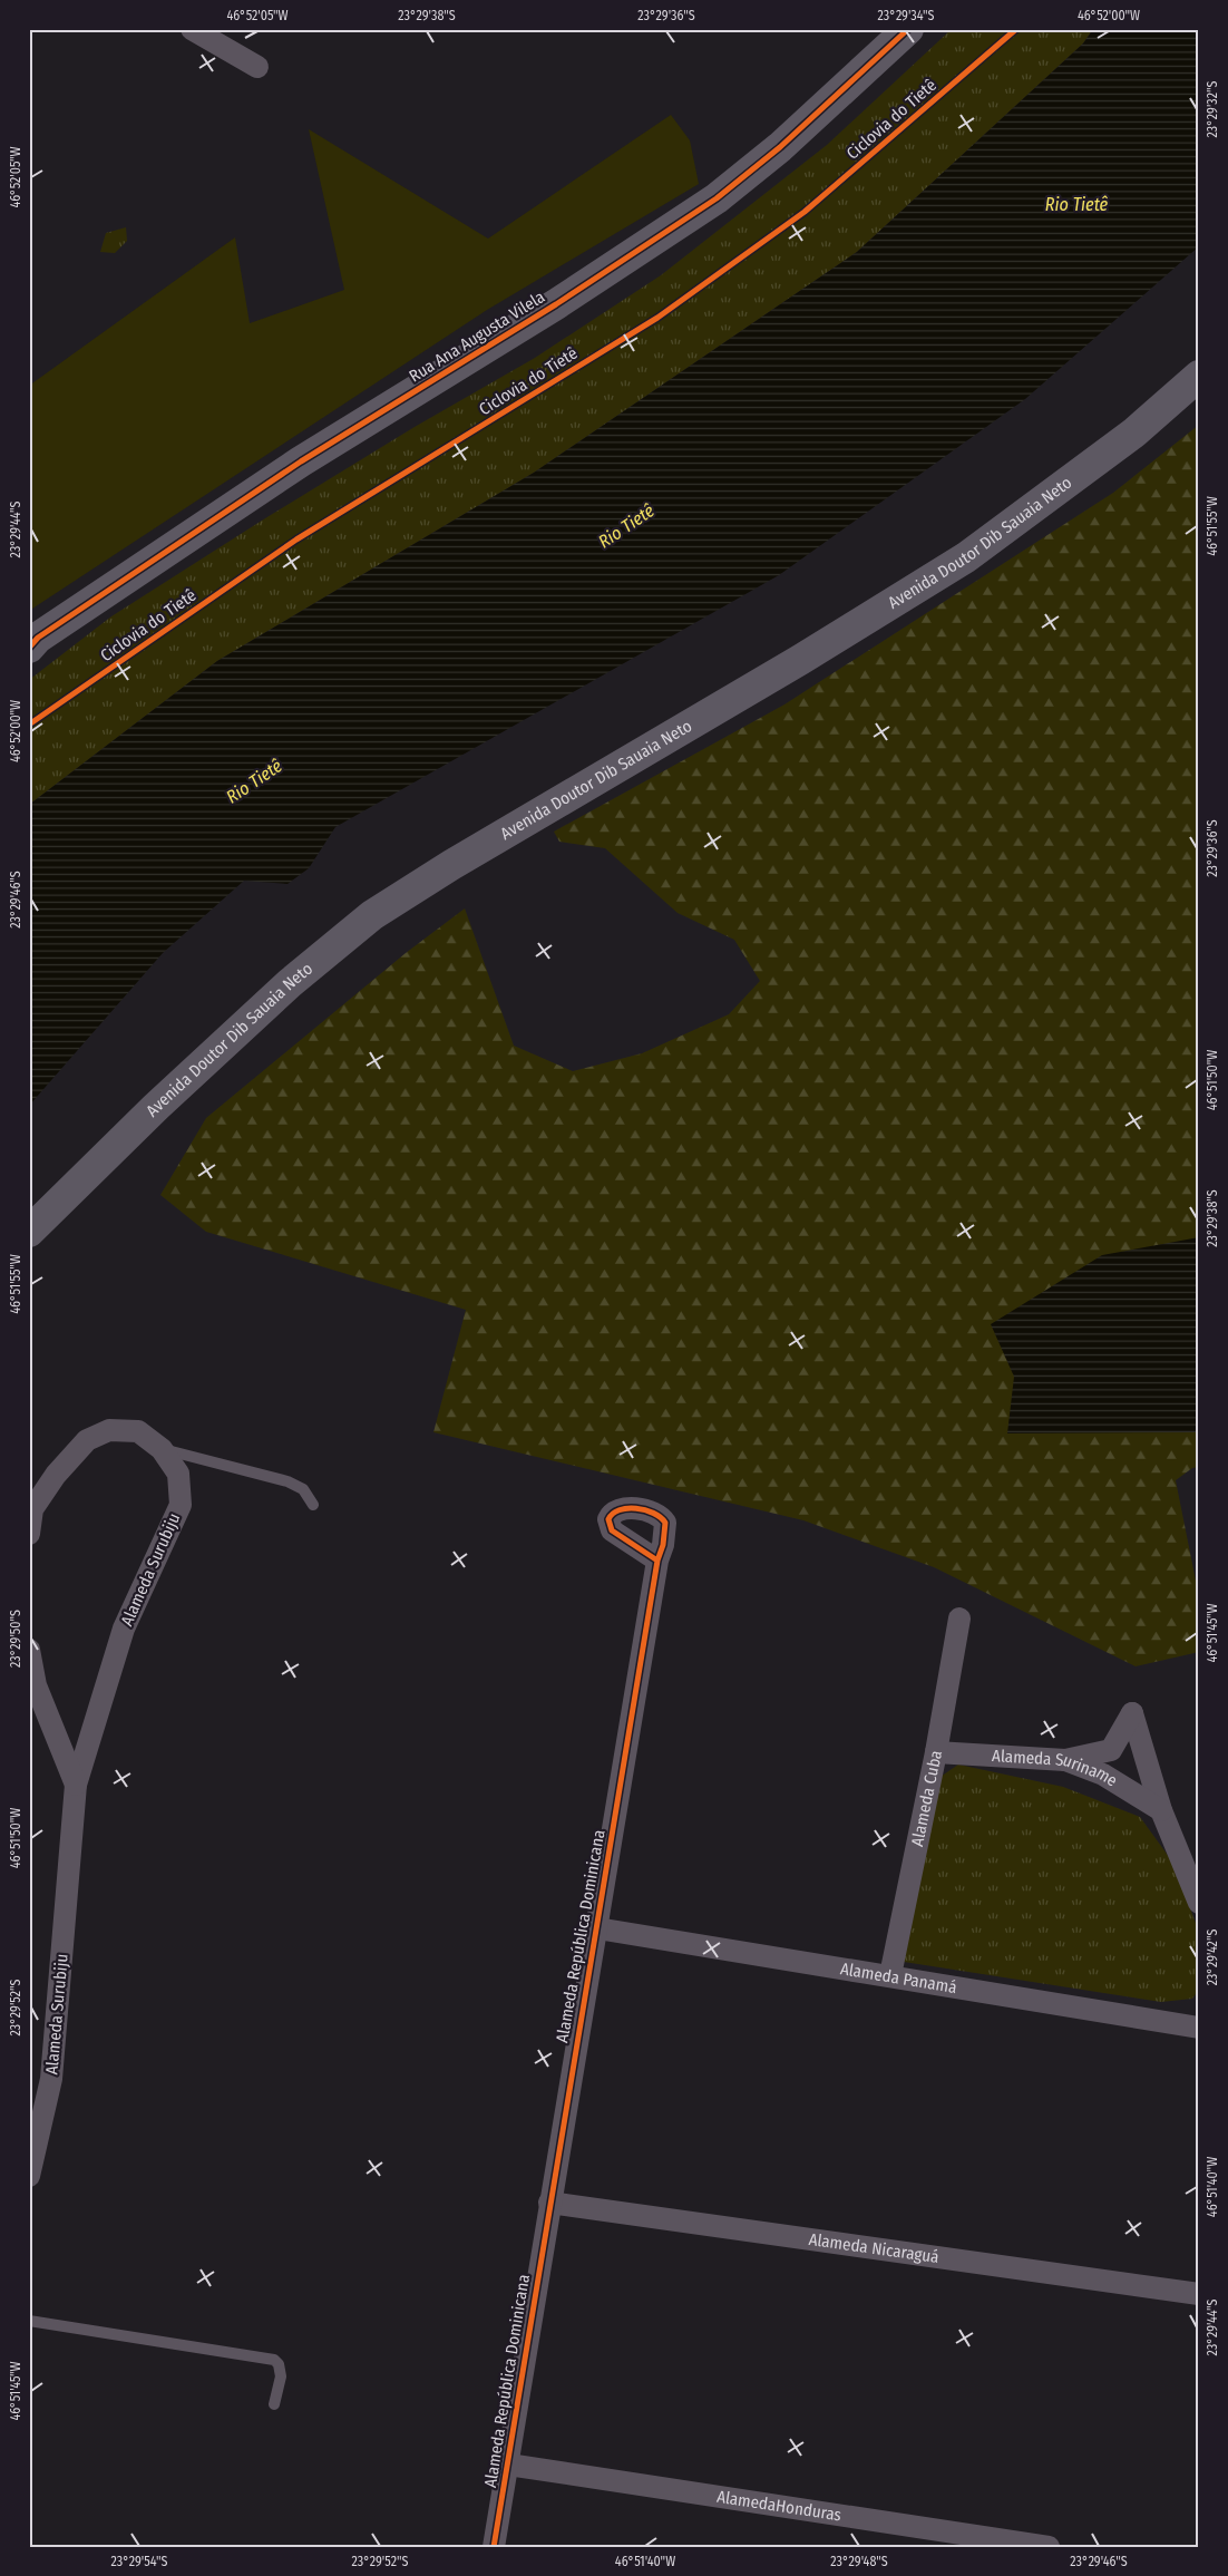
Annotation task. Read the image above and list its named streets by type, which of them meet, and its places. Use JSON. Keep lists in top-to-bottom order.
{
  "streets": {
    "main road": ["Rua Ana Augusta Vilela", "Avenida Doutor Dib Sauaia Neto"],
    "street": [
      "Alameda Surubiju",
      "Alameda Suriname",
      "Alameda Cuba",
      "Alameda República Dominicana",
      "Alameda Panamá",
      "Alameda Nicaraguá",
      "AlamedaHonduras"
    ],
    "cycle path": ["Ciclovia do Tietê"]
  },
  "crossings": [
    ["Alameda Suriname", "Alameda Cuba"],
    ["Alameda Cuba", "Alameda Panamá"],
    ["Alameda República Dominicana", "Alameda Panamá"],
    ["Alameda República Dominicana", "Alameda Nicaraguá"],
    ["Alameda República Dominicana", "AlamedaHonduras"]
  ],
  "water": ["Rio Tietê"],
  "coordinates": [
    "46°52'05\"W",
    "23°29'38\"S",
    "23°29'36\"S",
    "23°29'34\"S",
    "46°52'00\"W",
    "23°29'32\"S",
    "46°51'55\"W",
    "23°29'44\"S",
    "23°29'46\"S",
    "46°51'50\"W",
    "46°51'45\"W",
    "23°29'50\"S",
    "23°29'42\"S",
    "23°29'52\"S",
    "46°51'40\"W",
    "23°29'54\"S",
    "23°29'48\"S"
  ]
}
